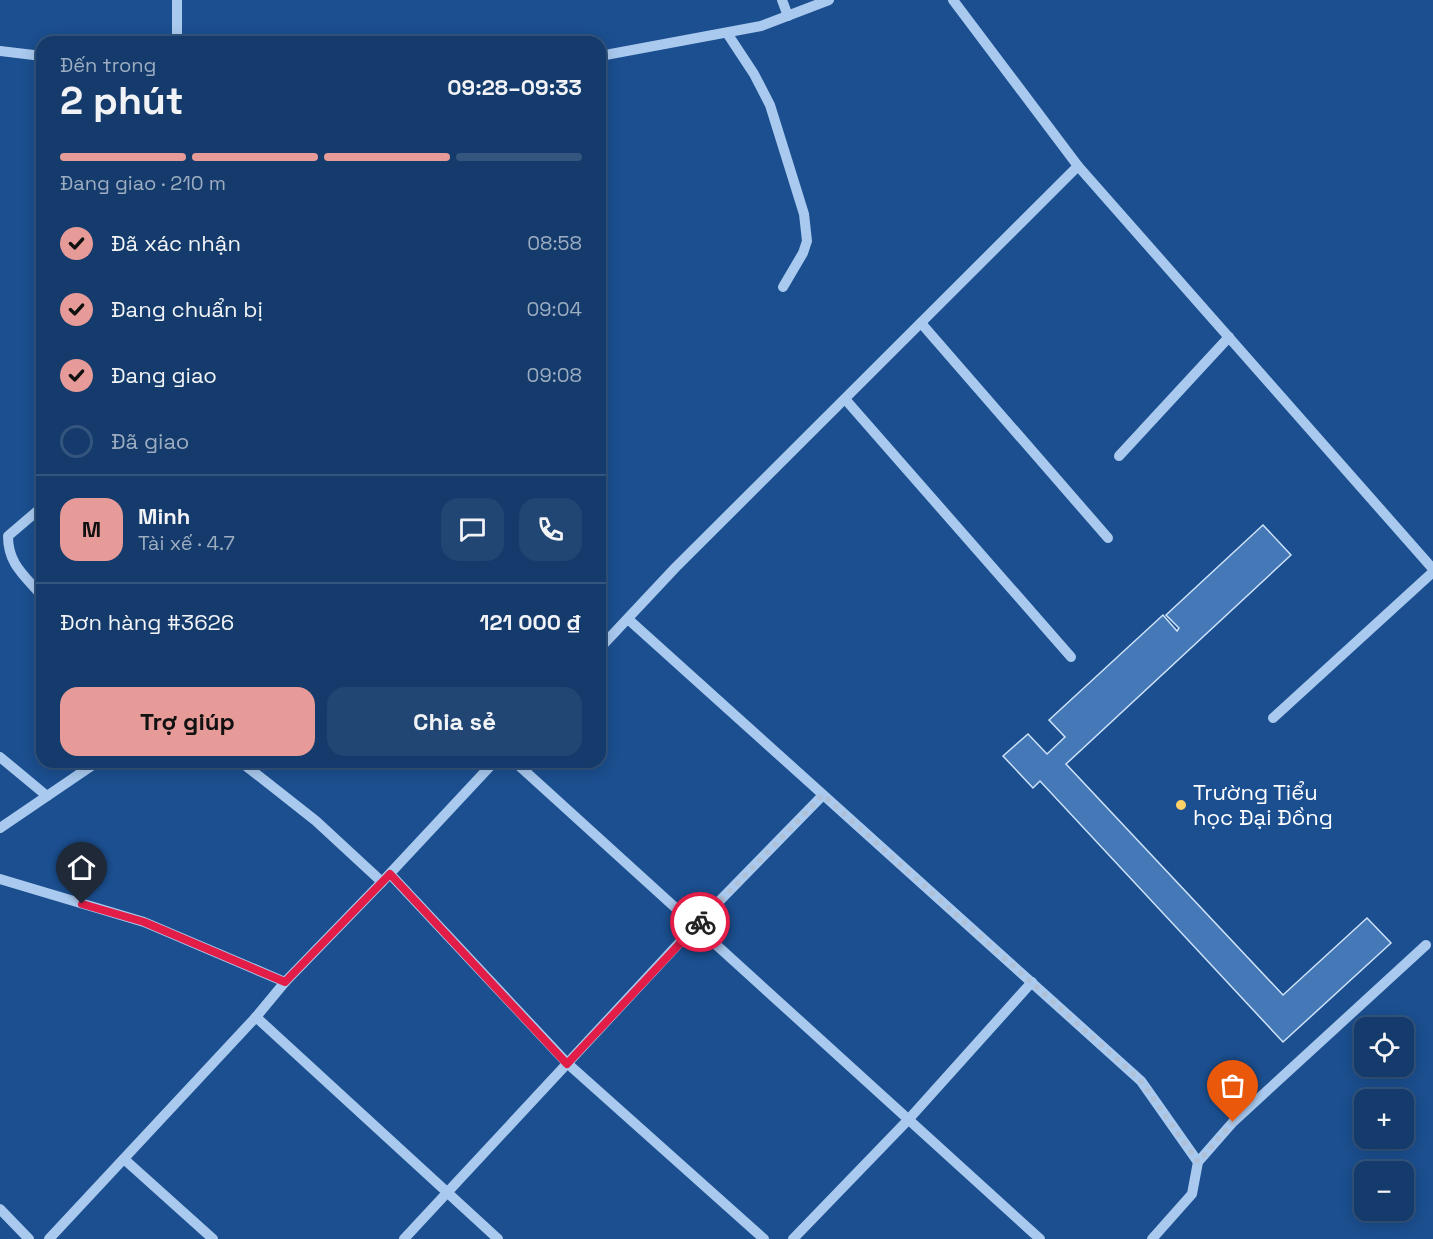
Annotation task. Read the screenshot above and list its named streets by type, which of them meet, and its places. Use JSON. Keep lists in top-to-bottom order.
{
  "places": ["Trường Tiểu học Đại Đồng"],
  "page": {
    "heading": ["2 phút", "Đến trong", "09:28–09:33"],
    "panel": [
      "Minh",
      "Tài xế · 4.7",
      "Đơn hàng #3626",
      "121 000 ₫"
    ],
    "bar": "Đang giao · 210 m",
    "list": [
      ["Đã xác nhận", "08:58"],
      ["Đang chuẩn bị", "09:04"],
      ["Đang giao", "09:08"],
      "Đã giao"
    ],
    "round": "M",
    "buttons": ["Trợ giúp", "Chia sẻ"],
    "map_buttons": ["+", "−"]
  }
}
